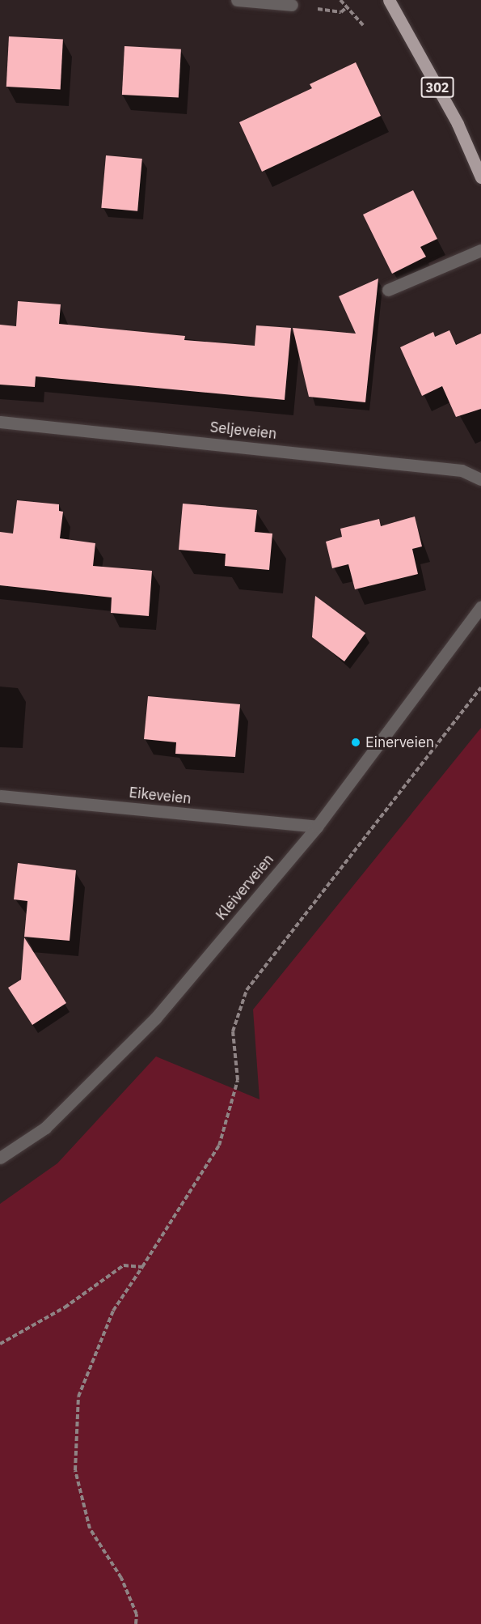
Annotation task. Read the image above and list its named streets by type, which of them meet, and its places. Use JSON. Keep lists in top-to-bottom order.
{
  "streets": {
    "main road": ["302"],
    "street": ["Seljeveien", "Eikeveien", "Kleiverveien"]
  },
  "crossings": [
    ["Eikeveien", "Kleiverveien"]
  ],
  "places": ["Einerveien"]
}
